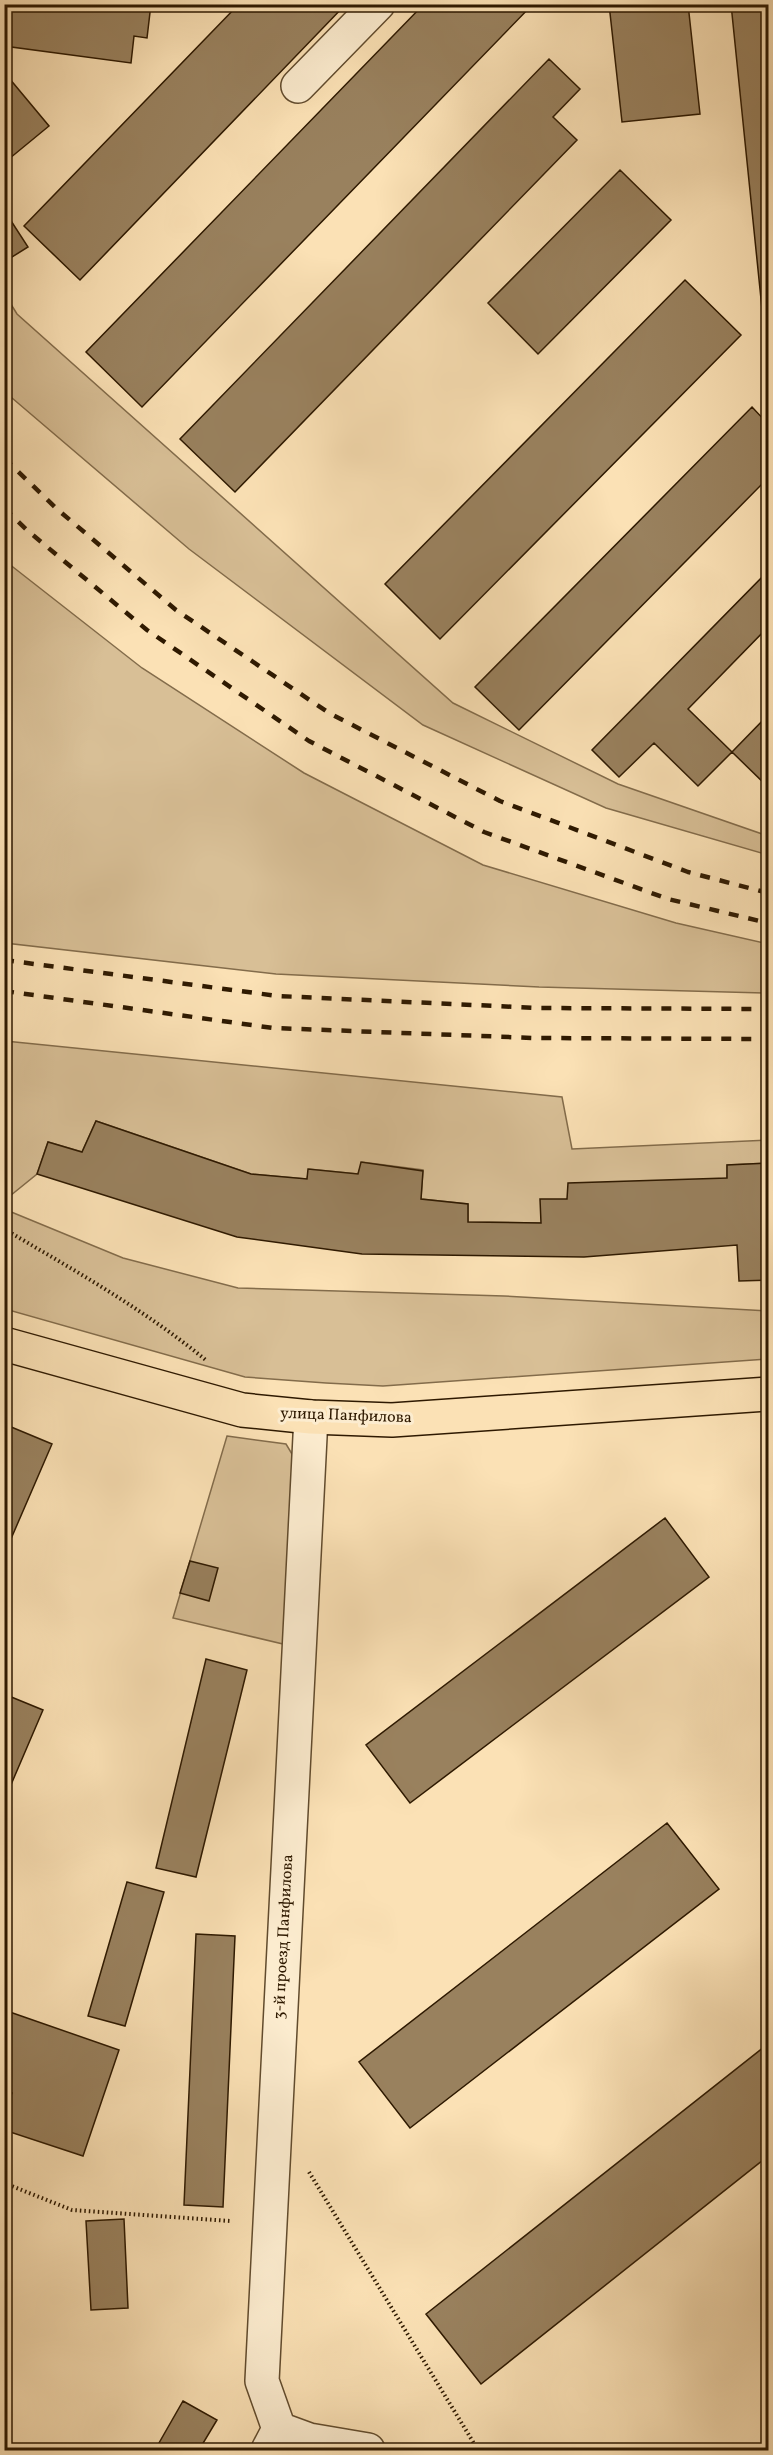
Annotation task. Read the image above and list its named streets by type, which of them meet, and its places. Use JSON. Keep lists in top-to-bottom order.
{
  "streets": {
    "main road": ["улица Панфилова"],
    "street": ["3-й проезд Панфилова"]
  },
  "crossings": [
    ["улица Панфилова", "3-й проезд Панфилова"]
  ]
}
